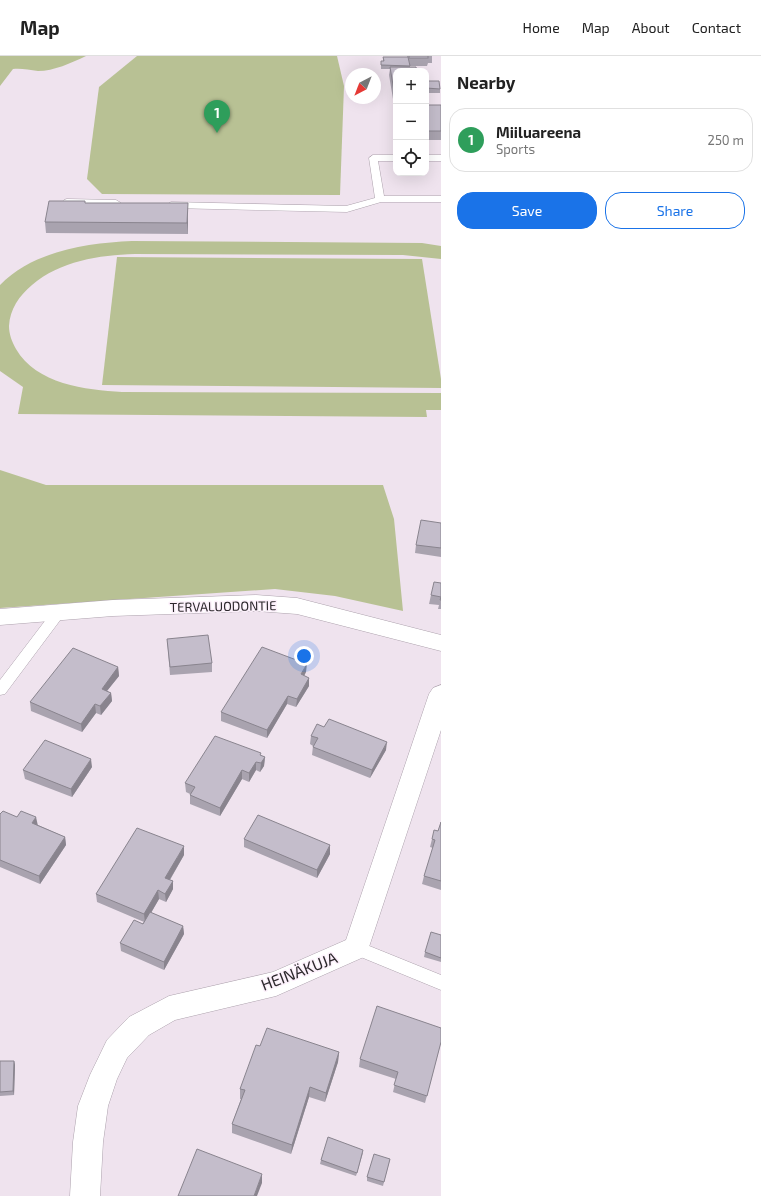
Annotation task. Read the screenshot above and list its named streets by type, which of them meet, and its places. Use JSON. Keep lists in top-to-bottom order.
{
  "streets": {
    "street": ["TERVALUODONTIE", "HEINÄKUJA"]
  },
  "north": "bottom left",
  "page": {
    "header": "Map",
    "nav": [
      "Home",
      "Map",
      "About",
      "Contact"
    ],
    "heading": "Nearby",
    "map_buttons": ["+", "−"],
    "pins": "1",
    "list": [
      {
        "mark": "1",
        "name": "Miiluareena",
        "note": "Sports",
        "value": "250 m"
      }
    ],
    "buttons": ["Save", "Share"]
  }
}
